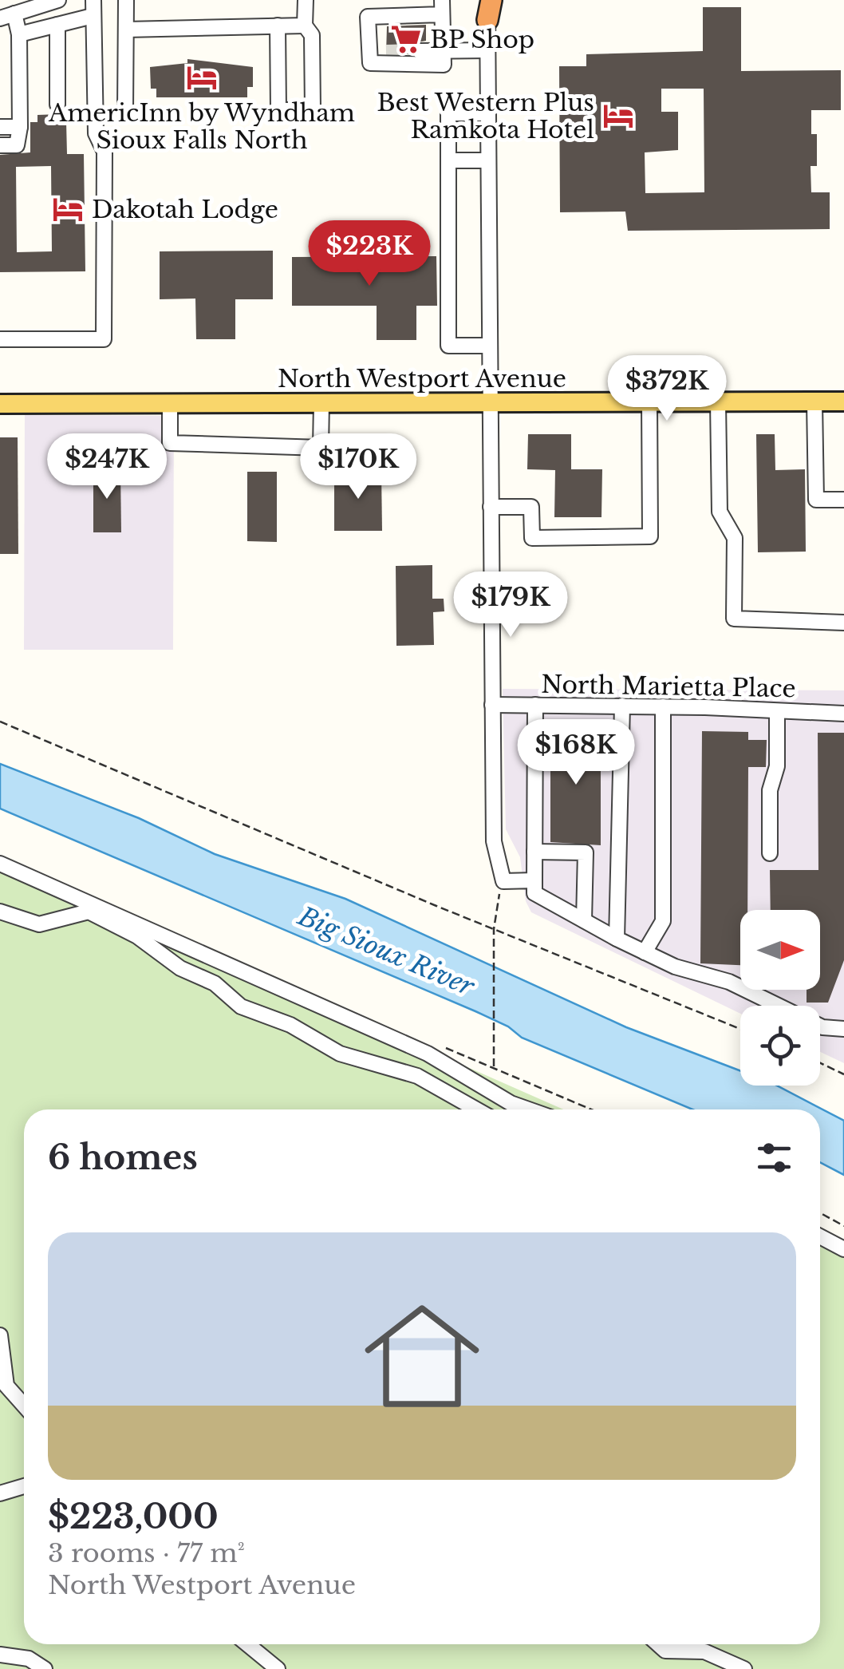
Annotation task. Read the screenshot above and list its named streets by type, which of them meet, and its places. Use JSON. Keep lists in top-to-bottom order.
{
  "streets": {
    "main road": ["North Westport Avenue"],
    "street": ["North Marietta Place"]
  },
  "water": ["Big Sioux River"],
  "places": {
    "supermarket": ["BP Shop"],
    "hotel": ["AmericInn by Wyndham Sioux Falls North", "Best Western Plus Ramkota Hotel", "Dakotah Lodge"]
  },
  "north": "right",
  "page": {
    "price": [
      "$223K",
      "$372K",
      "$247K",
      "$170K",
      "$179K",
      "$168K"
    ],
    "heading": "6 homes",
    "list": [
      {
        "name": "$223,000",
        "note": "3 rooms · 77 m² · North Westport Avenue"
      }
    ]
  }
}
